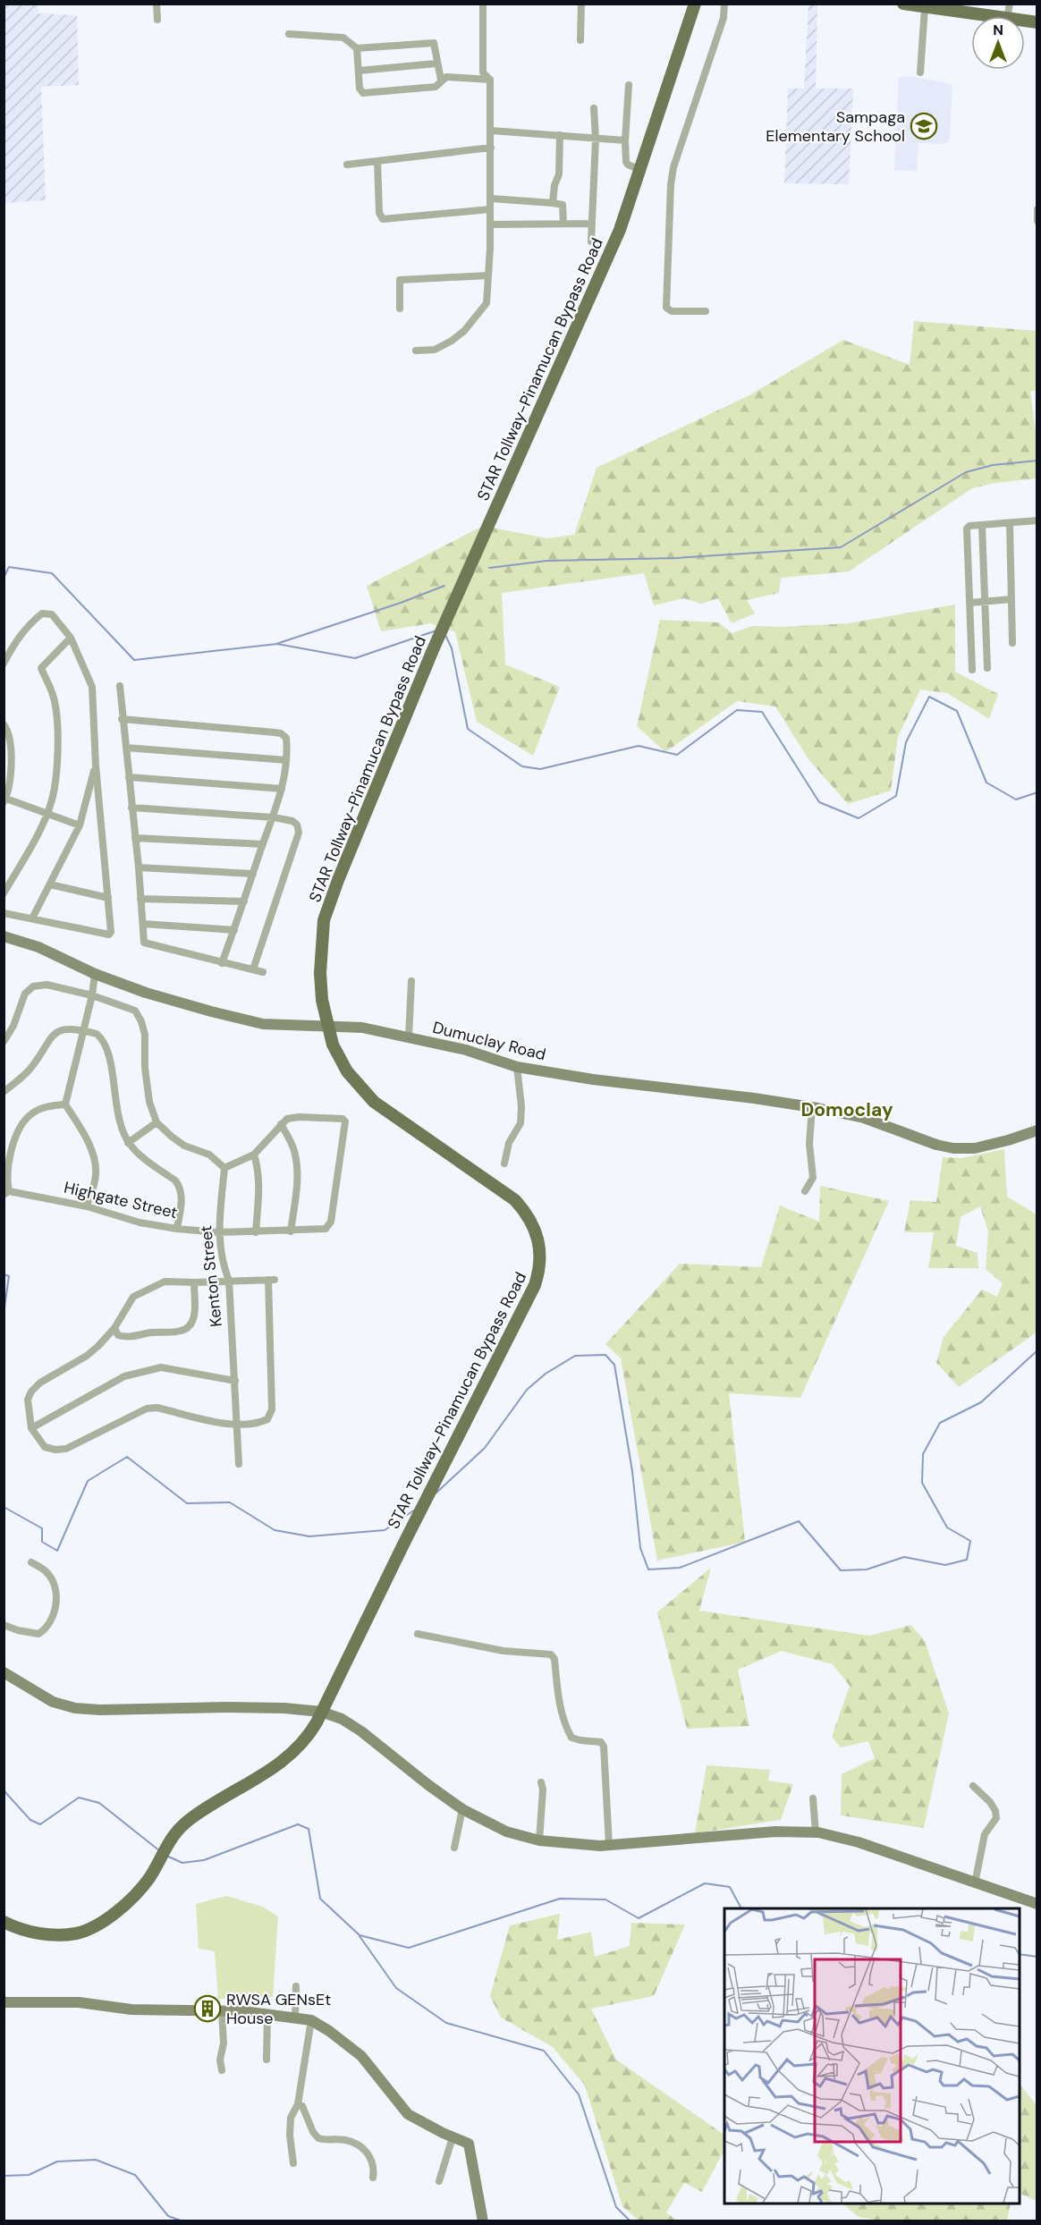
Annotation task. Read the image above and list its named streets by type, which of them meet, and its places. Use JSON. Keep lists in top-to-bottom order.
{
  "streets": {
    "main road": ["STAR Tollway-Pinamucan Bypass Road"],
    "street": ["Dumuclay Road", "Highgate Street", "Kenton Street"]
  },
  "crossings": [
    ["STAR Tollway-Pinamucan Bypass Road", "Dumuclay Road"],
    ["Highgate Street", "Kenton Street"]
  ],
  "districts": ["Domoclay"],
  "places": {
    "school or university": ["Sampaga Elementary School"],
    "building": ["RWSA GENsEt House"]
  },
  "north": "top"
}
